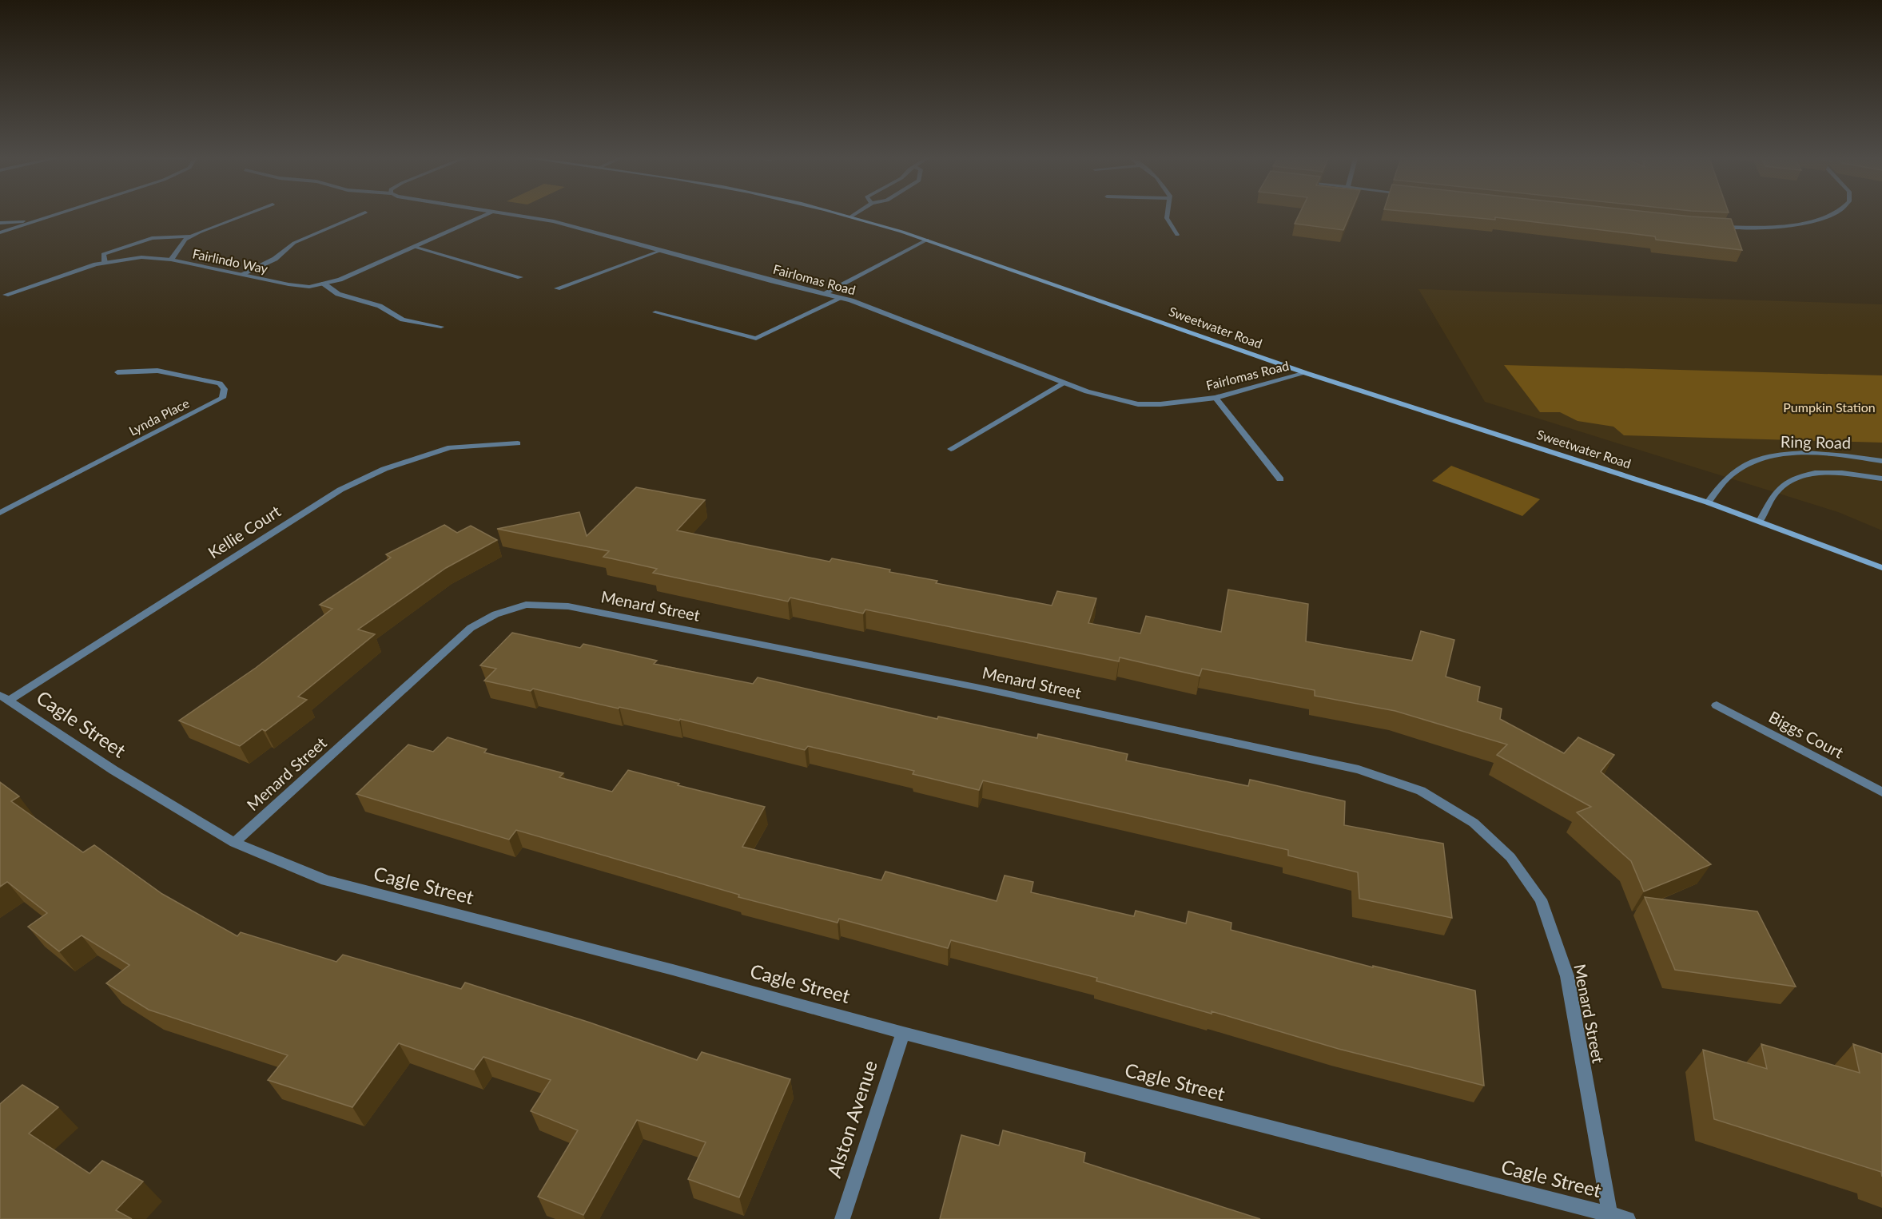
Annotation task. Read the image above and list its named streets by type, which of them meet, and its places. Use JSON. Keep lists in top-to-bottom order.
{
  "streets": {
    "main road": ["Sweetwater Road"],
    "street": [
      "Fairlindo Way",
      "Fairlomas Road",
      "Lynda Place",
      "Ring Road",
      "Kellie Court",
      "Menard Street",
      "Cagle Street",
      "Biggs Court",
      "Alston Avenue"
    ]
  },
  "crossings": [
    ["Fairlomas Road", "Sweetwater Road"],
    ["Sweetwater Road", "Ring Road"],
    ["Kellie Court", "Cagle Street"],
    ["Menard Street", "Cagle Street"],
    ["Cagle Street", "Alston Avenue"]
  ],
  "parks": ["Pumpkin Station"]
}
